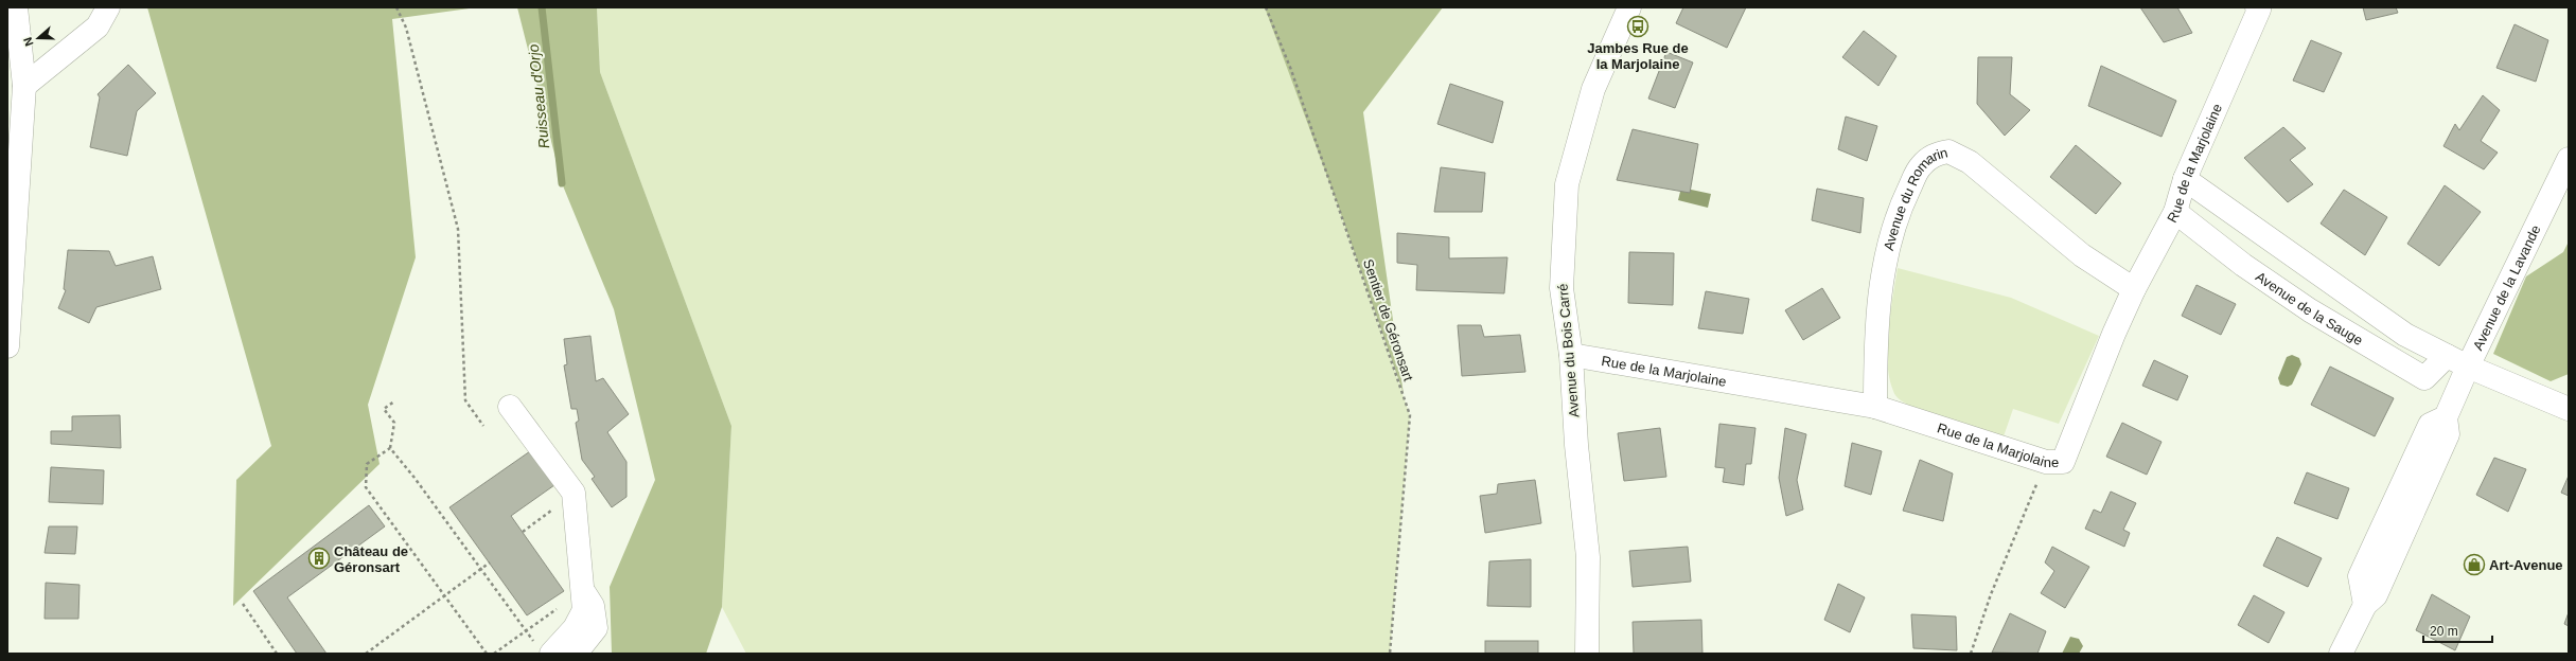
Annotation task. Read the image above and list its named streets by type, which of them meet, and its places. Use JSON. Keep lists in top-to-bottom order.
{
  "streets": {
    "street": [
      "Rue de la Marjolaine",
      "Avenue du Romarin",
      "Avenue de la Lavande",
      "Avenue de la Sauge",
      "Avenue du Bois Carré"
    ],
    "path": ["Sentier de Géronsart"]
  },
  "crossings": [
    ["Rue de la Marjolaine", "Avenue du Romarin"],
    ["Rue de la Marjolaine", "Avenue de la Sauge"],
    ["Rue de la Marjolaine", "Avenue du Bois Carré"]
  ],
  "water": ["Ruisseau d'Orjo"],
  "places": {
    "bus stop": ["Jambes Rue de la Marjolaine"],
    "building": ["Château de Géronsart"],
    "shop": ["Art-Avenue"]
  },
  "scale_bar": "20 m",
  "north": "left"
}
